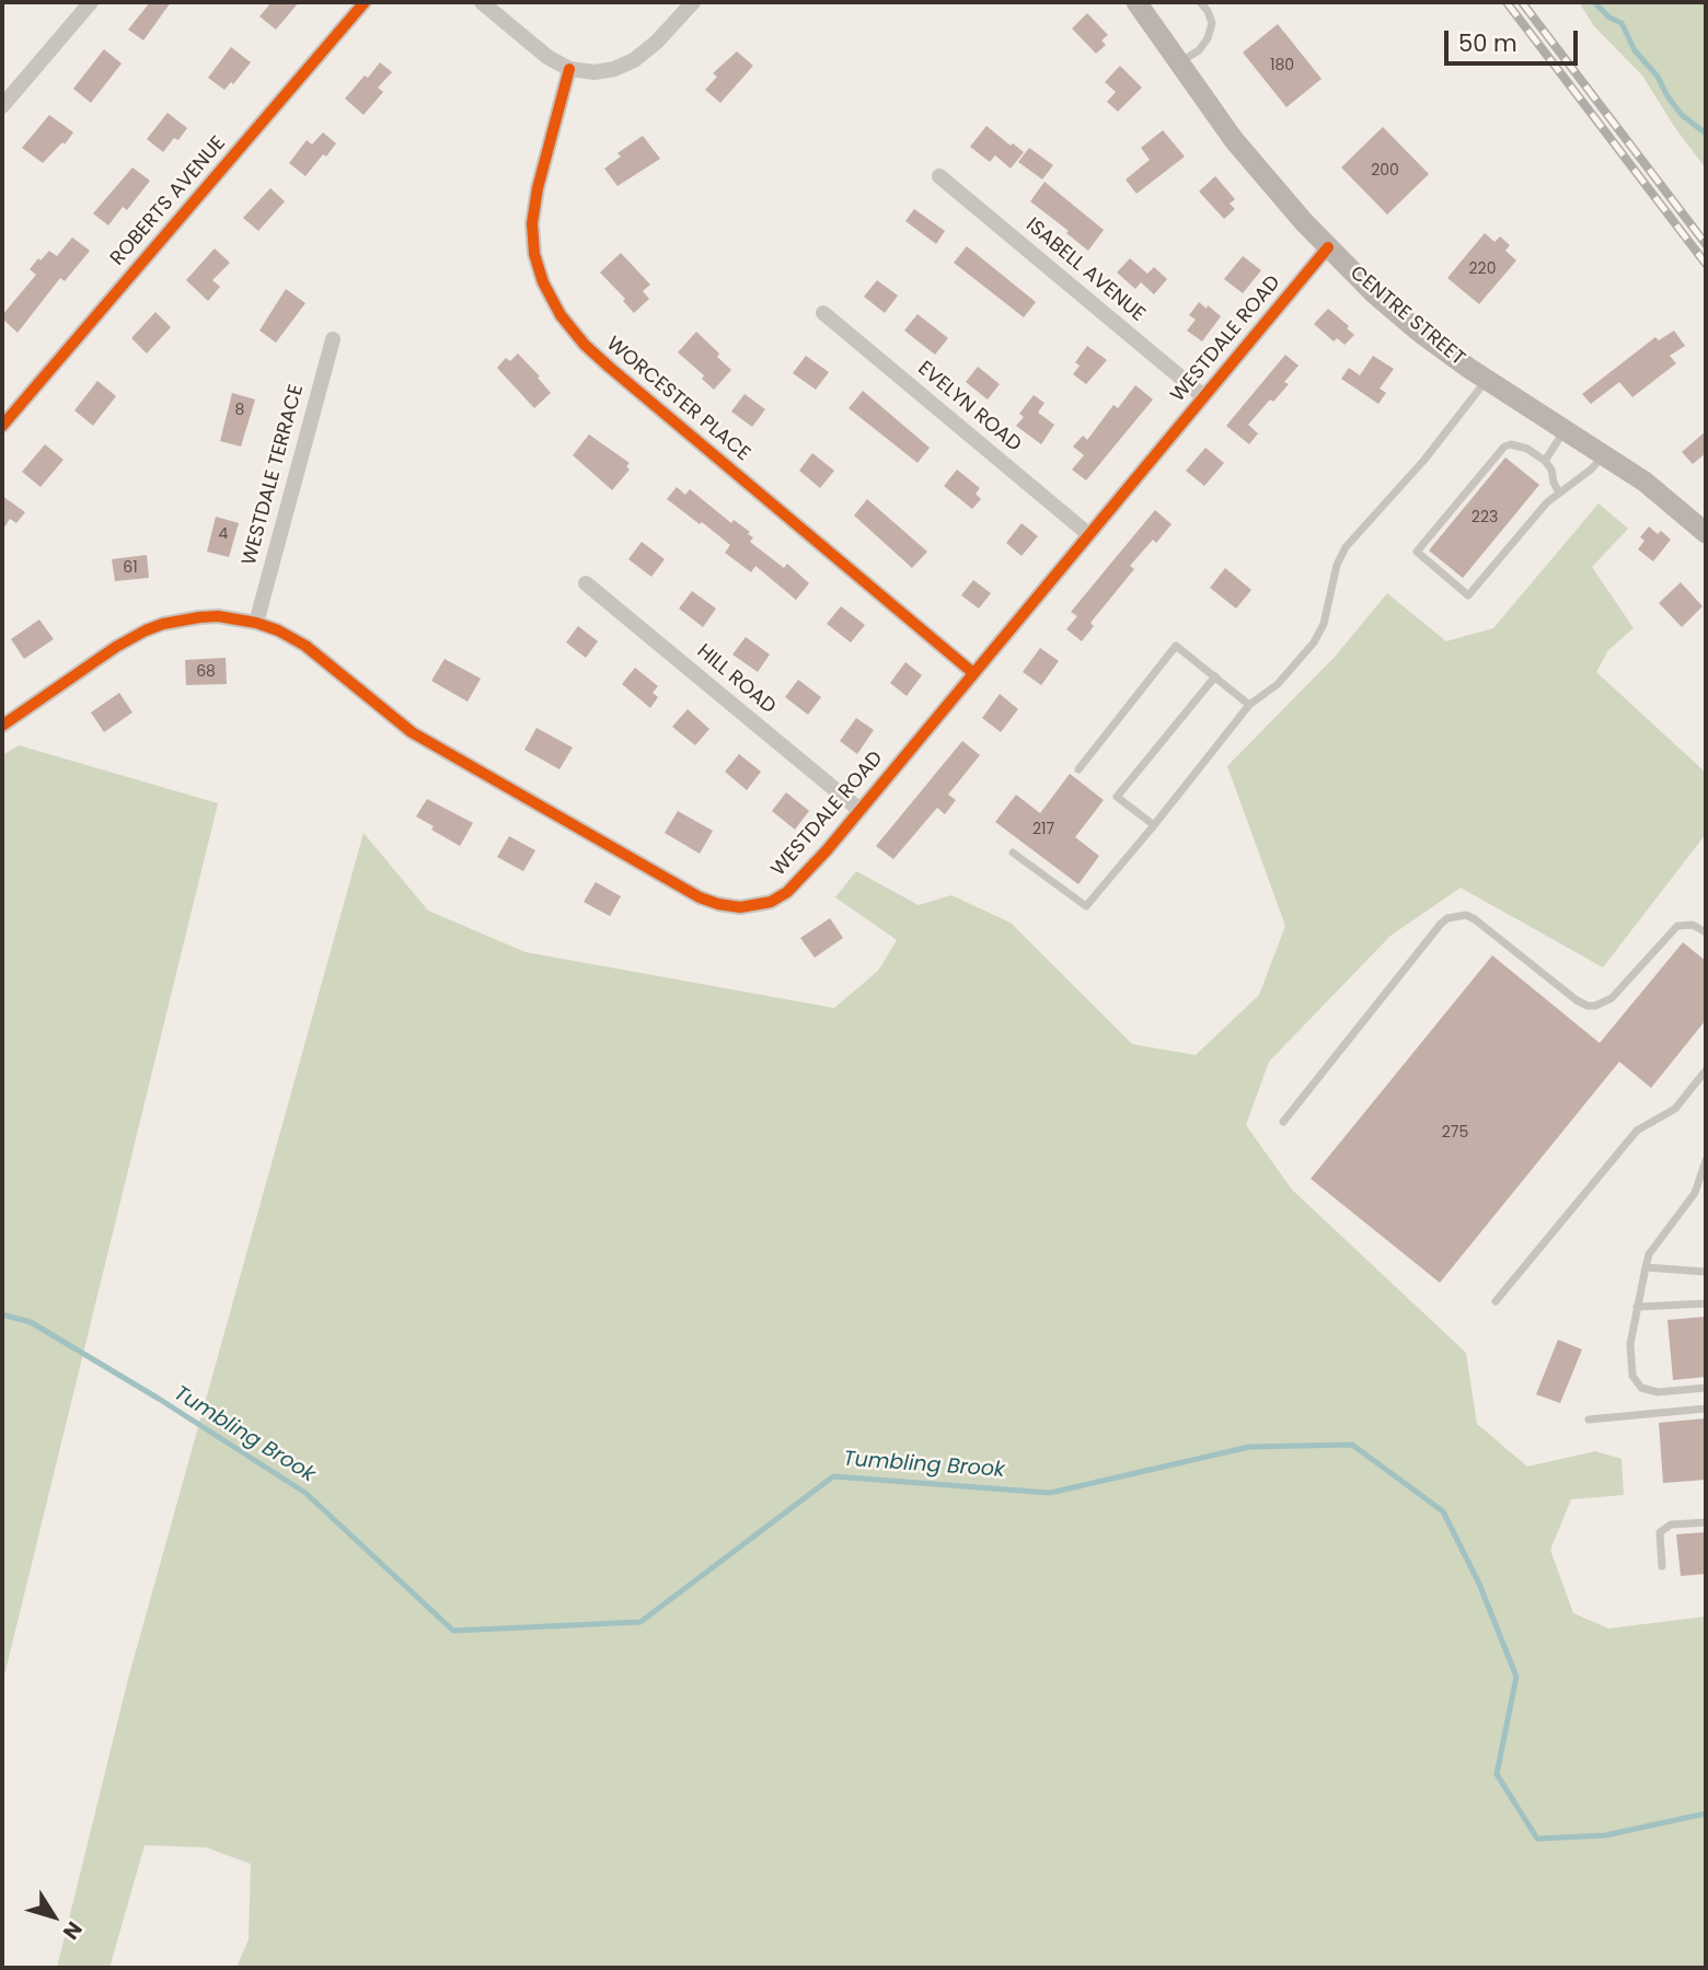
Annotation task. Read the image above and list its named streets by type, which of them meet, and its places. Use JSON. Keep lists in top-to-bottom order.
{
  "streets": {
    "main road": ["CENTRE STREET"],
    "street": [
      "ROBERTS AVENUE",
      "ISABELL AVENUE",
      "WESTDALE ROAD",
      "WORCESTER PLACE",
      "EVELYN ROAD",
      "WESTDALE TERRACE",
      "HILL ROAD"
    ]
  },
  "crossings": [
    ["ISABELL AVENUE", "WESTDALE ROAD"],
    ["CENTRE STREET", "WESTDALE ROAD"],
    ["WESTDALE ROAD", "WORCESTER PLACE"],
    ["WESTDALE ROAD", "EVELYN ROAD"],
    ["WESTDALE ROAD", "WESTDALE TERRACE"],
    ["WESTDALE ROAD", "HILL ROAD"]
  ],
  "water": ["Tumbling Brook"],
  "house_numbers": [
    "180",
    "200",
    "220",
    "8",
    "223",
    "4",
    "61",
    "68",
    "217",
    "275"
  ],
  "scale_bar": "50 m",
  "north": "bottom right"
}
